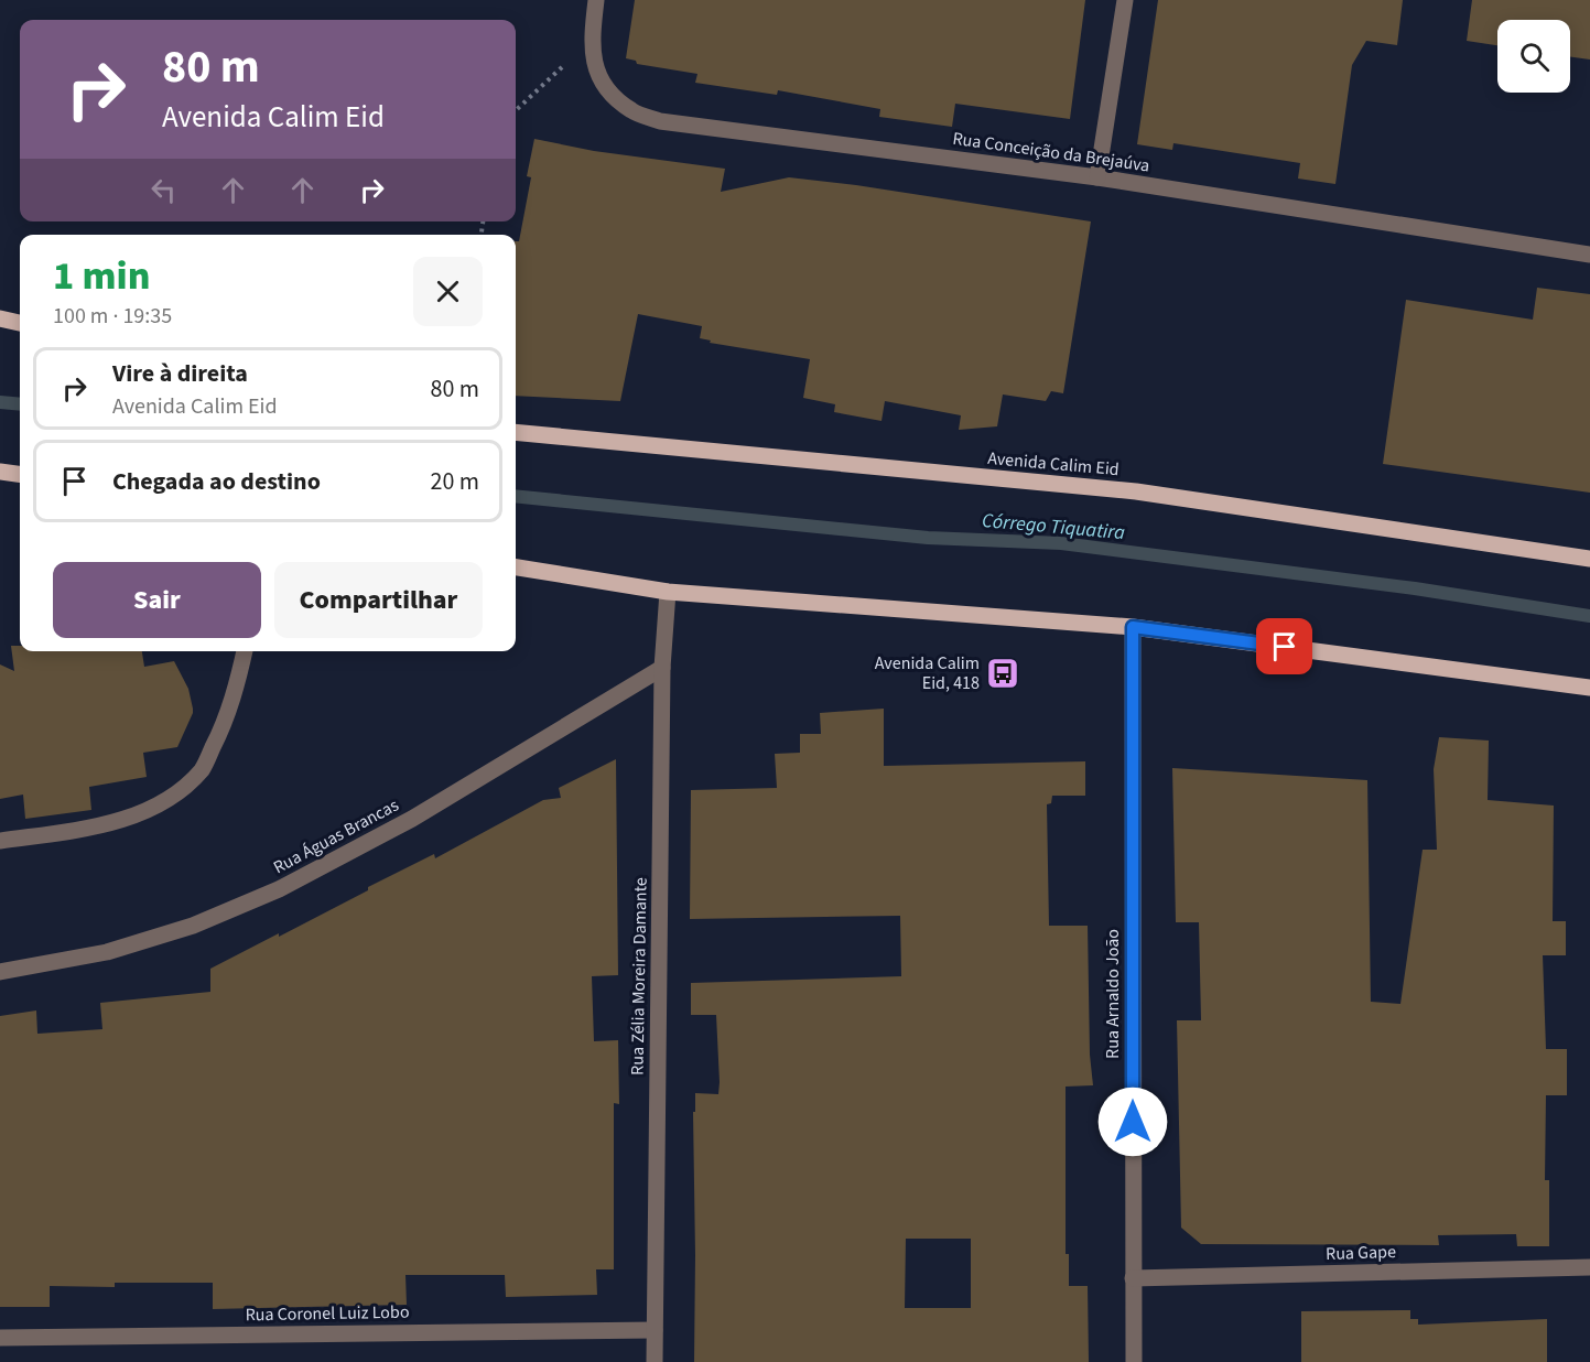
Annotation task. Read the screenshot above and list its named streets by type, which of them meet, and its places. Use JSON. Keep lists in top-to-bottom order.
{
  "streets": {
    "main road": ["Avenida Calim Eid"],
    "street": [
      "Rua Conceição da Brejaúva",
      "Rua Águas Brancas",
      "Rua Zélia Moreira Damante",
      "Rua Arnaldo João",
      "Rua Gape",
      "Rua Coronel Luiz Lobo"
    ]
  },
  "crossings": [
    ["Rua Águas Brancas", "Rua Zélia Moreira Damante"],
    ["Rua Zélia Moreira Damante", "Rua Coronel Luiz Lobo"],
    ["Rua Arnaldo João", "Rua Gape"]
  ],
  "water": ["Córrego Tiquatira"],
  "places": {
    "bus stop": ["Avenida Calim Eid, 418"]
  },
  "page": {
    "turn": ["80 m", "Avenida Calim Eid"],
    "heading": ["1 min", "100 m · 19:35"],
    "list": [
      {
        "name": "Vire à direita",
        "note": "Avenida Calim Eid",
        "value": "80 m"
      },
      {
        "name": "Chegada ao destino",
        "value": "20 m"
      }
    ],
    "buttons": ["Sair", "Compartilhar"]
  }
}
